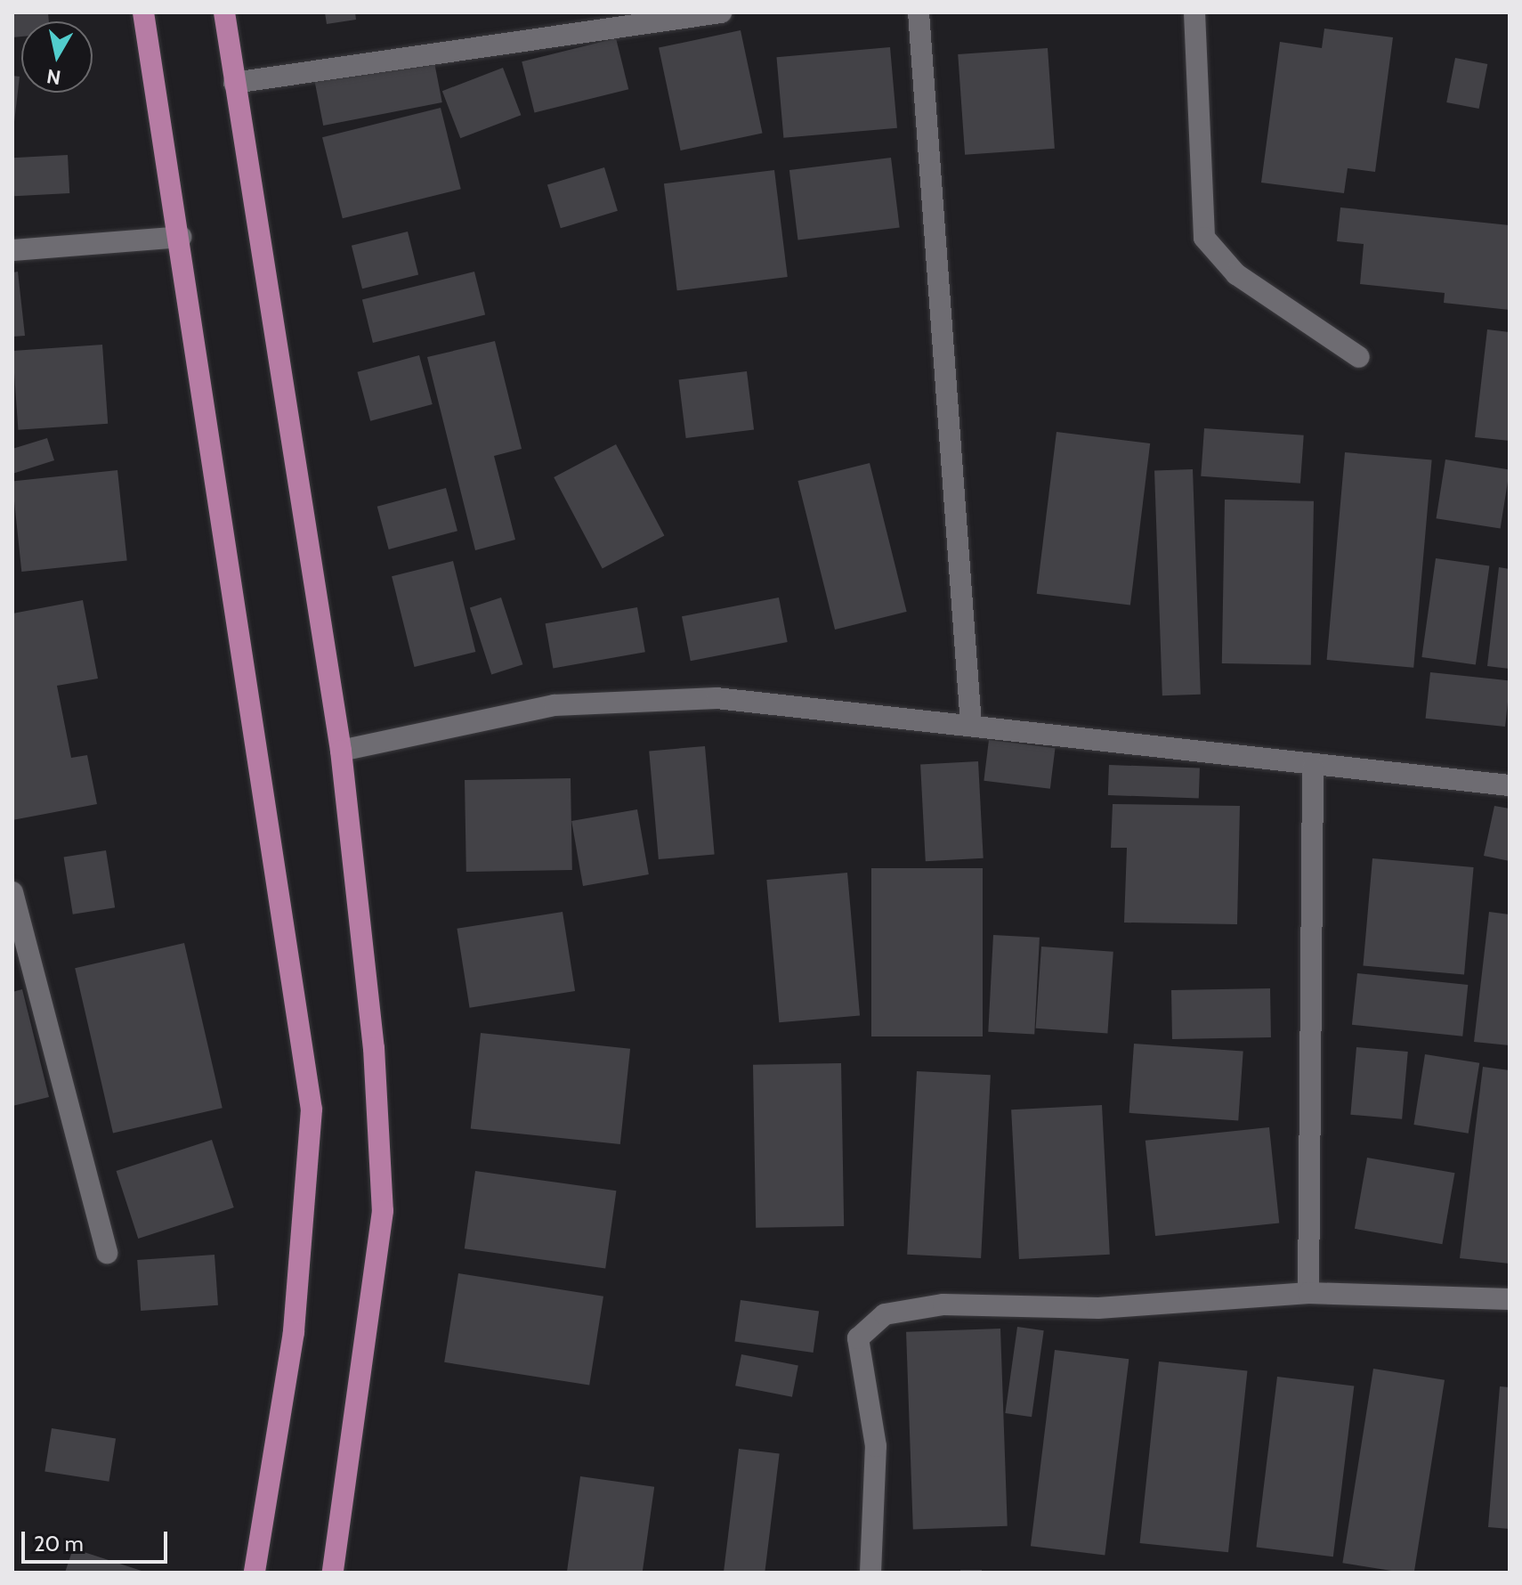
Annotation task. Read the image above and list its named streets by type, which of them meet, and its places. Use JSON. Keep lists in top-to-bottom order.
{
  "scale_bar": "20 m",
  "north": "bottom"
}
